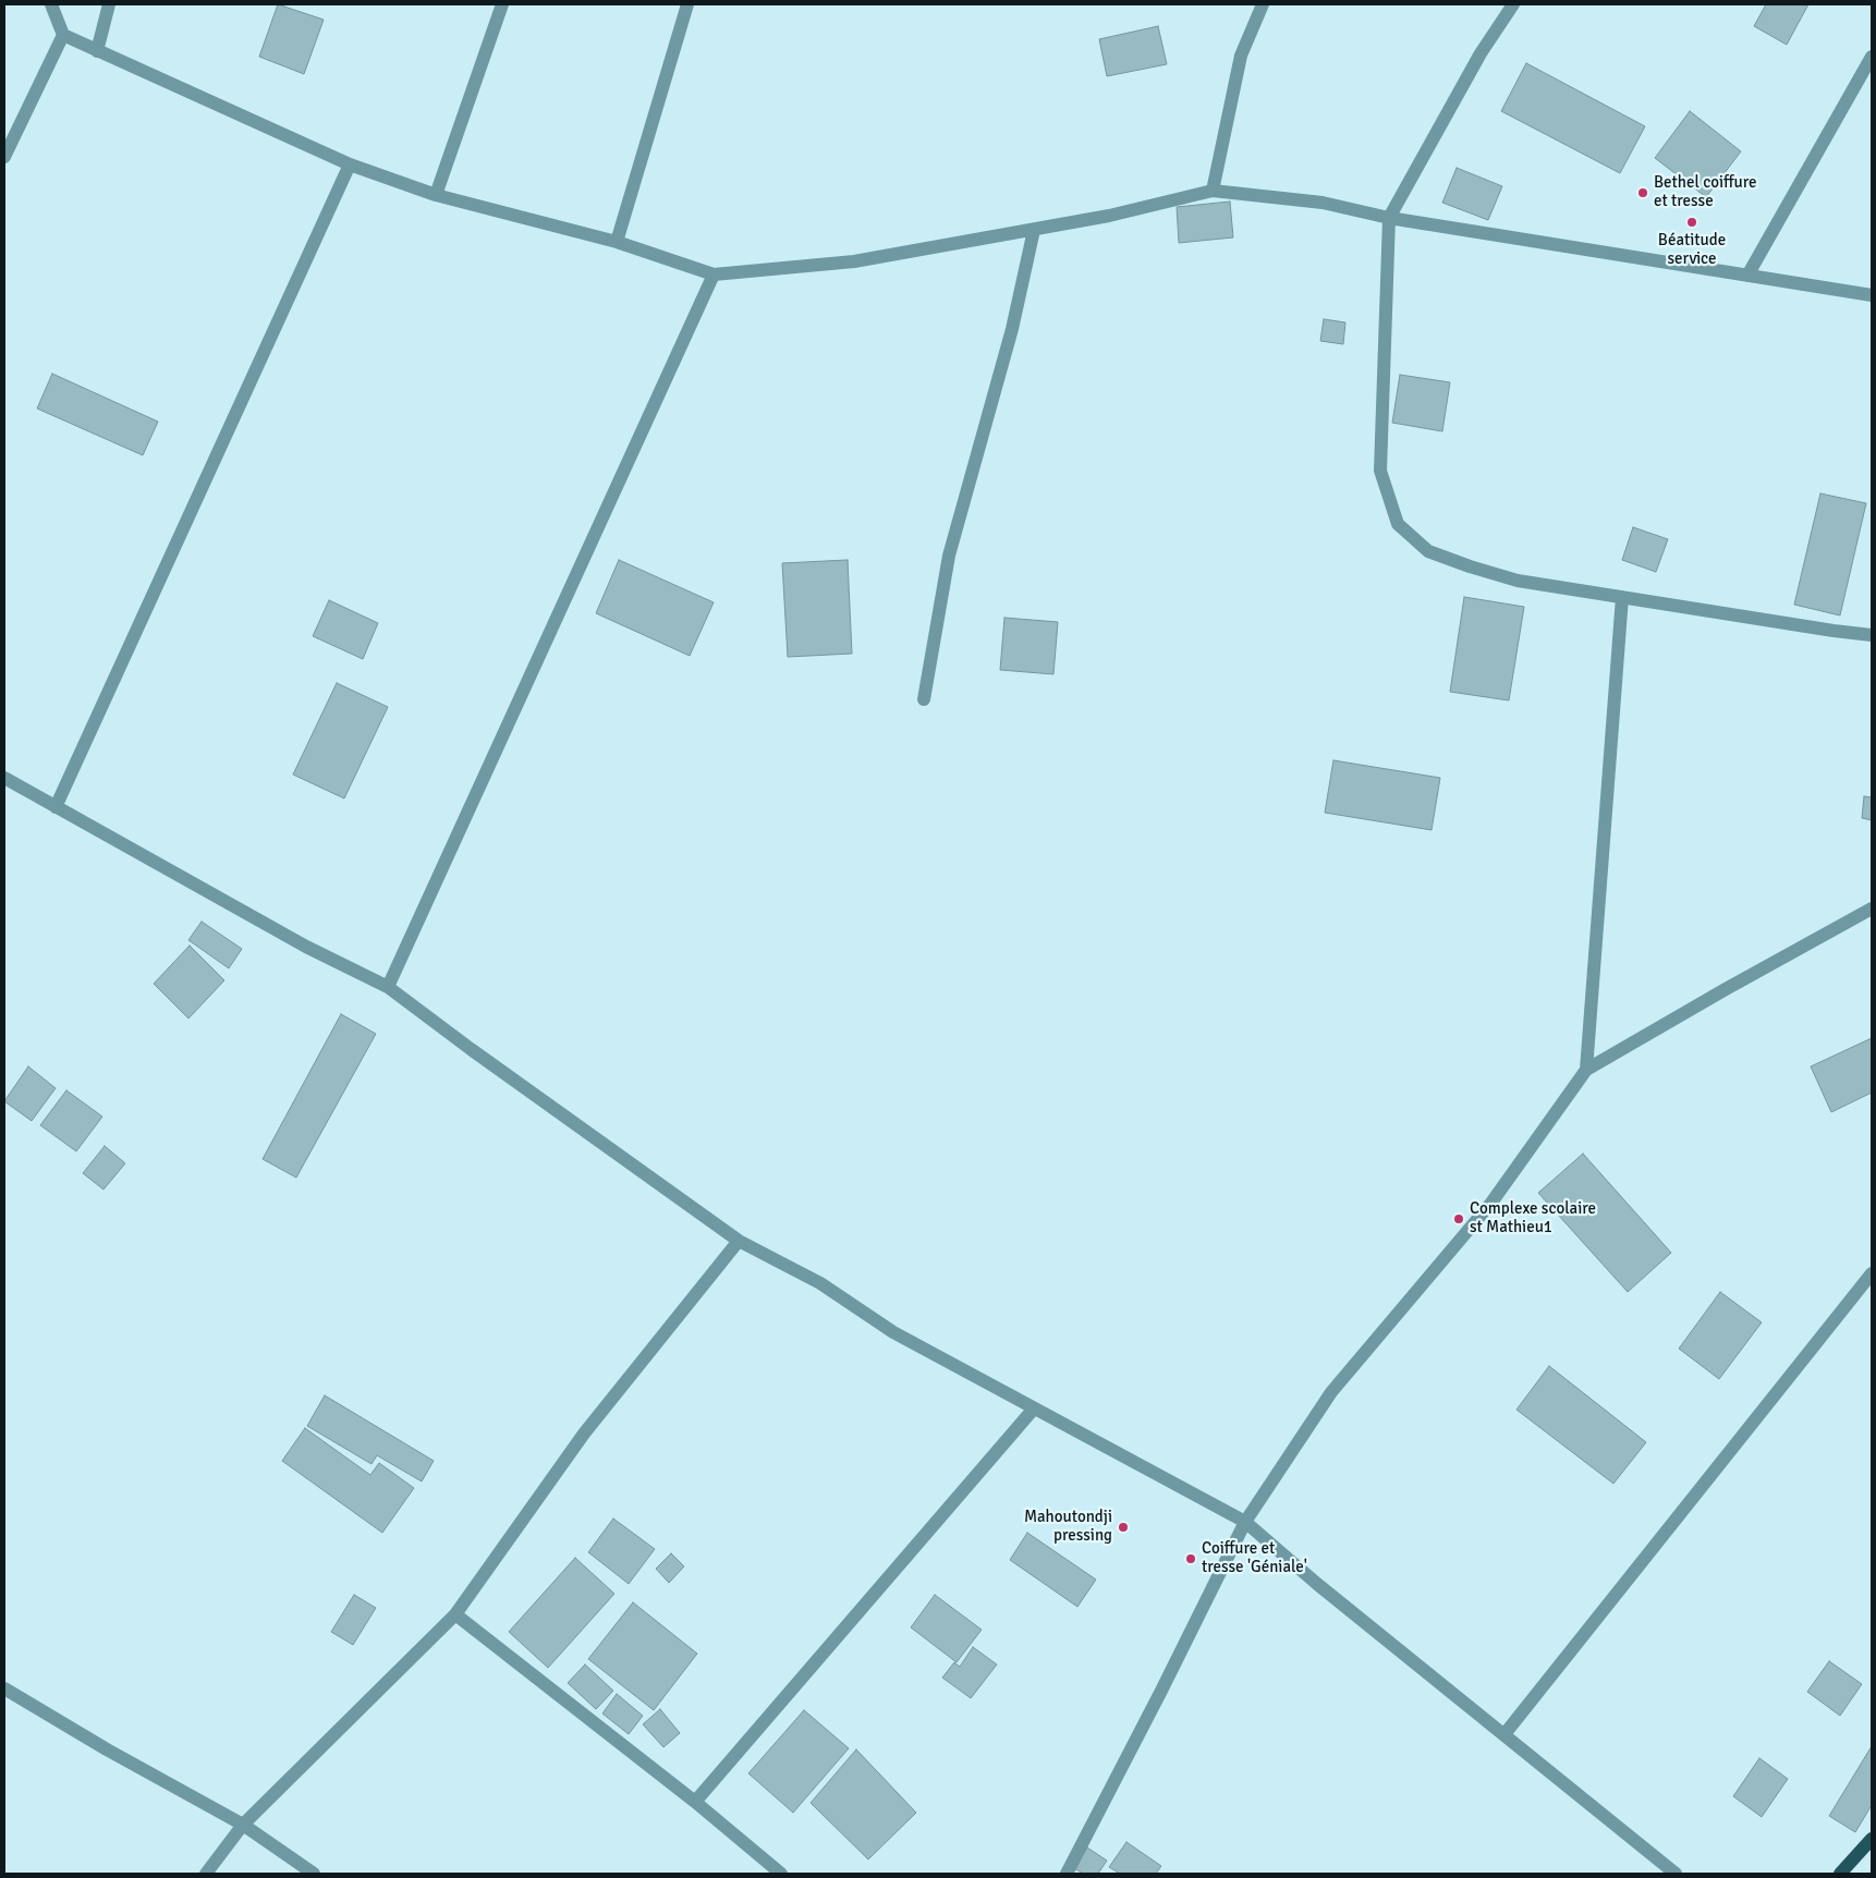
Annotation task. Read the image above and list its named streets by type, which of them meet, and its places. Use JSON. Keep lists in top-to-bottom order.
{
  "places": [
    "Bethel coiffure et tresse",
    "Béatitude service",
    "Complexe scolaire st Mathieu1",
    "Mahoutondji pressing",
    "Coiffure et tresse 'Géniale'"
  ]
}
